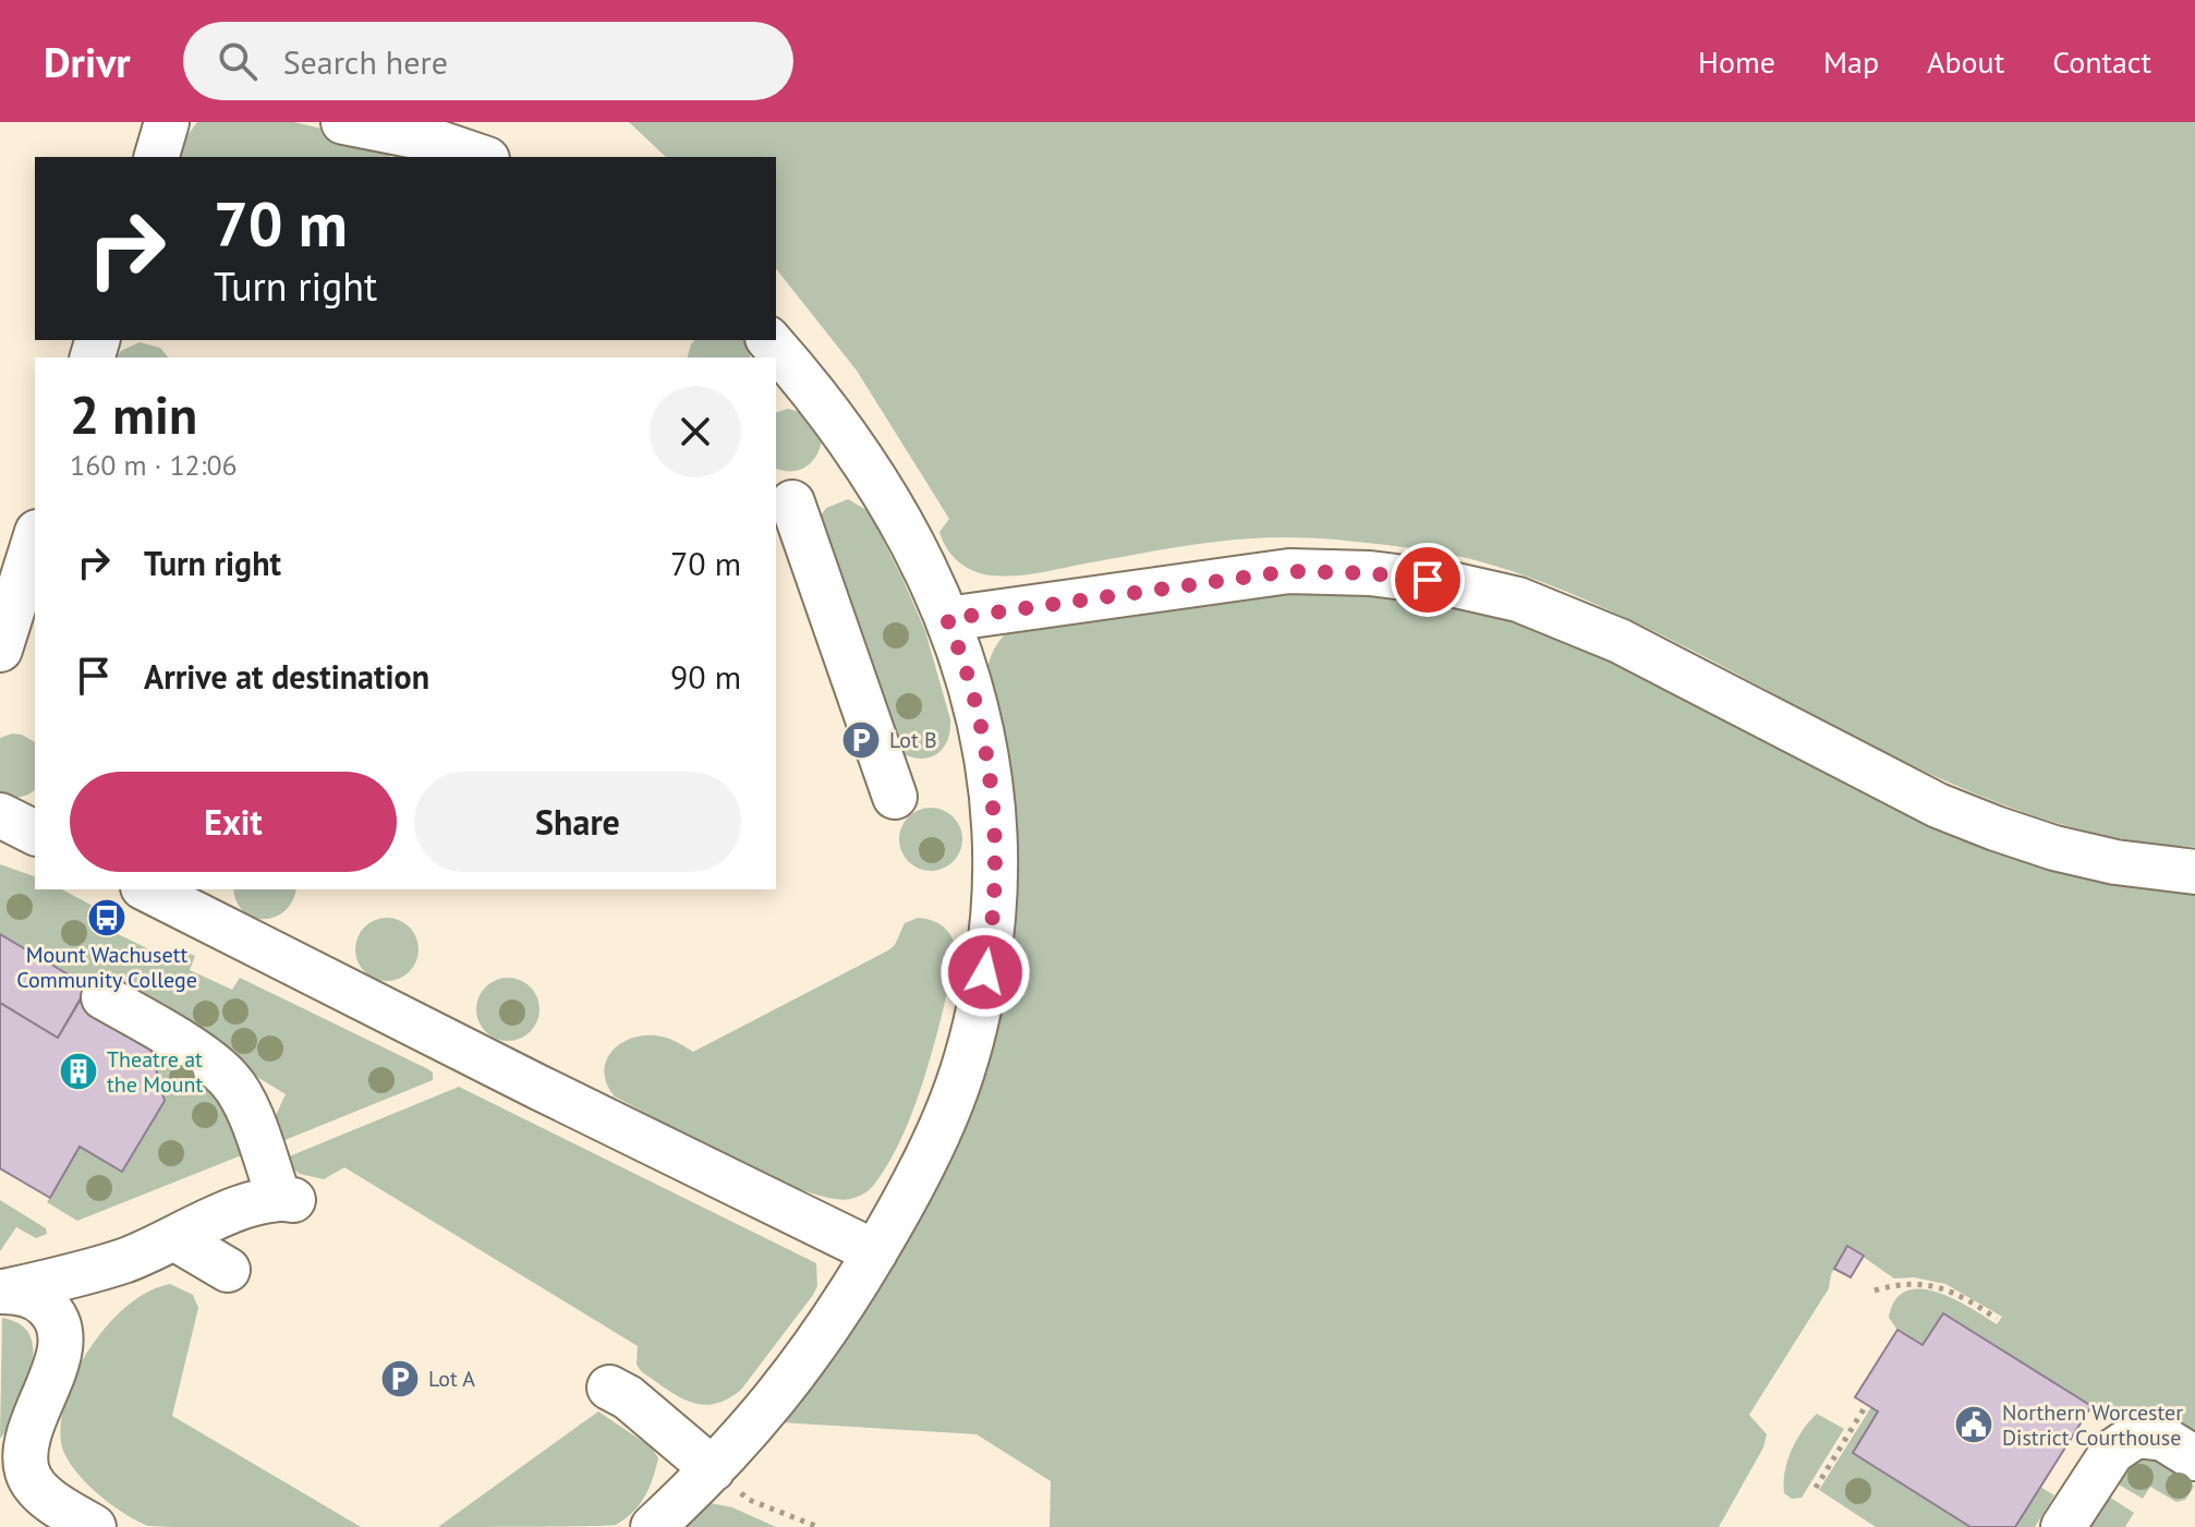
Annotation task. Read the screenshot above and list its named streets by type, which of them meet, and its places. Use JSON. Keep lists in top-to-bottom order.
{
  "places": {
    "parking": ["Lot B", "Lot A"],
    "bus stop": ["Mount Wachusett Community College"],
    "building": ["Theatre at the Mount"],
    "public building": ["Northern Worcester District Courthouse"]
  },
  "page": {
    "header": "Drivr",
    "search": "Search here",
    "nav": [
      "Home",
      "Map",
      "About",
      "Contact"
    ],
    "turn": ["70 m", "Turn right"],
    "heading": ["2 min", "160 m · 12:06"],
    "list": [
      {
        "name": "Turn right",
        "value": "70 m"
      },
      {
        "name": "Arrive at destination",
        "value": "90 m"
      }
    ],
    "buttons": ["Exit", "Share"]
  }
}
